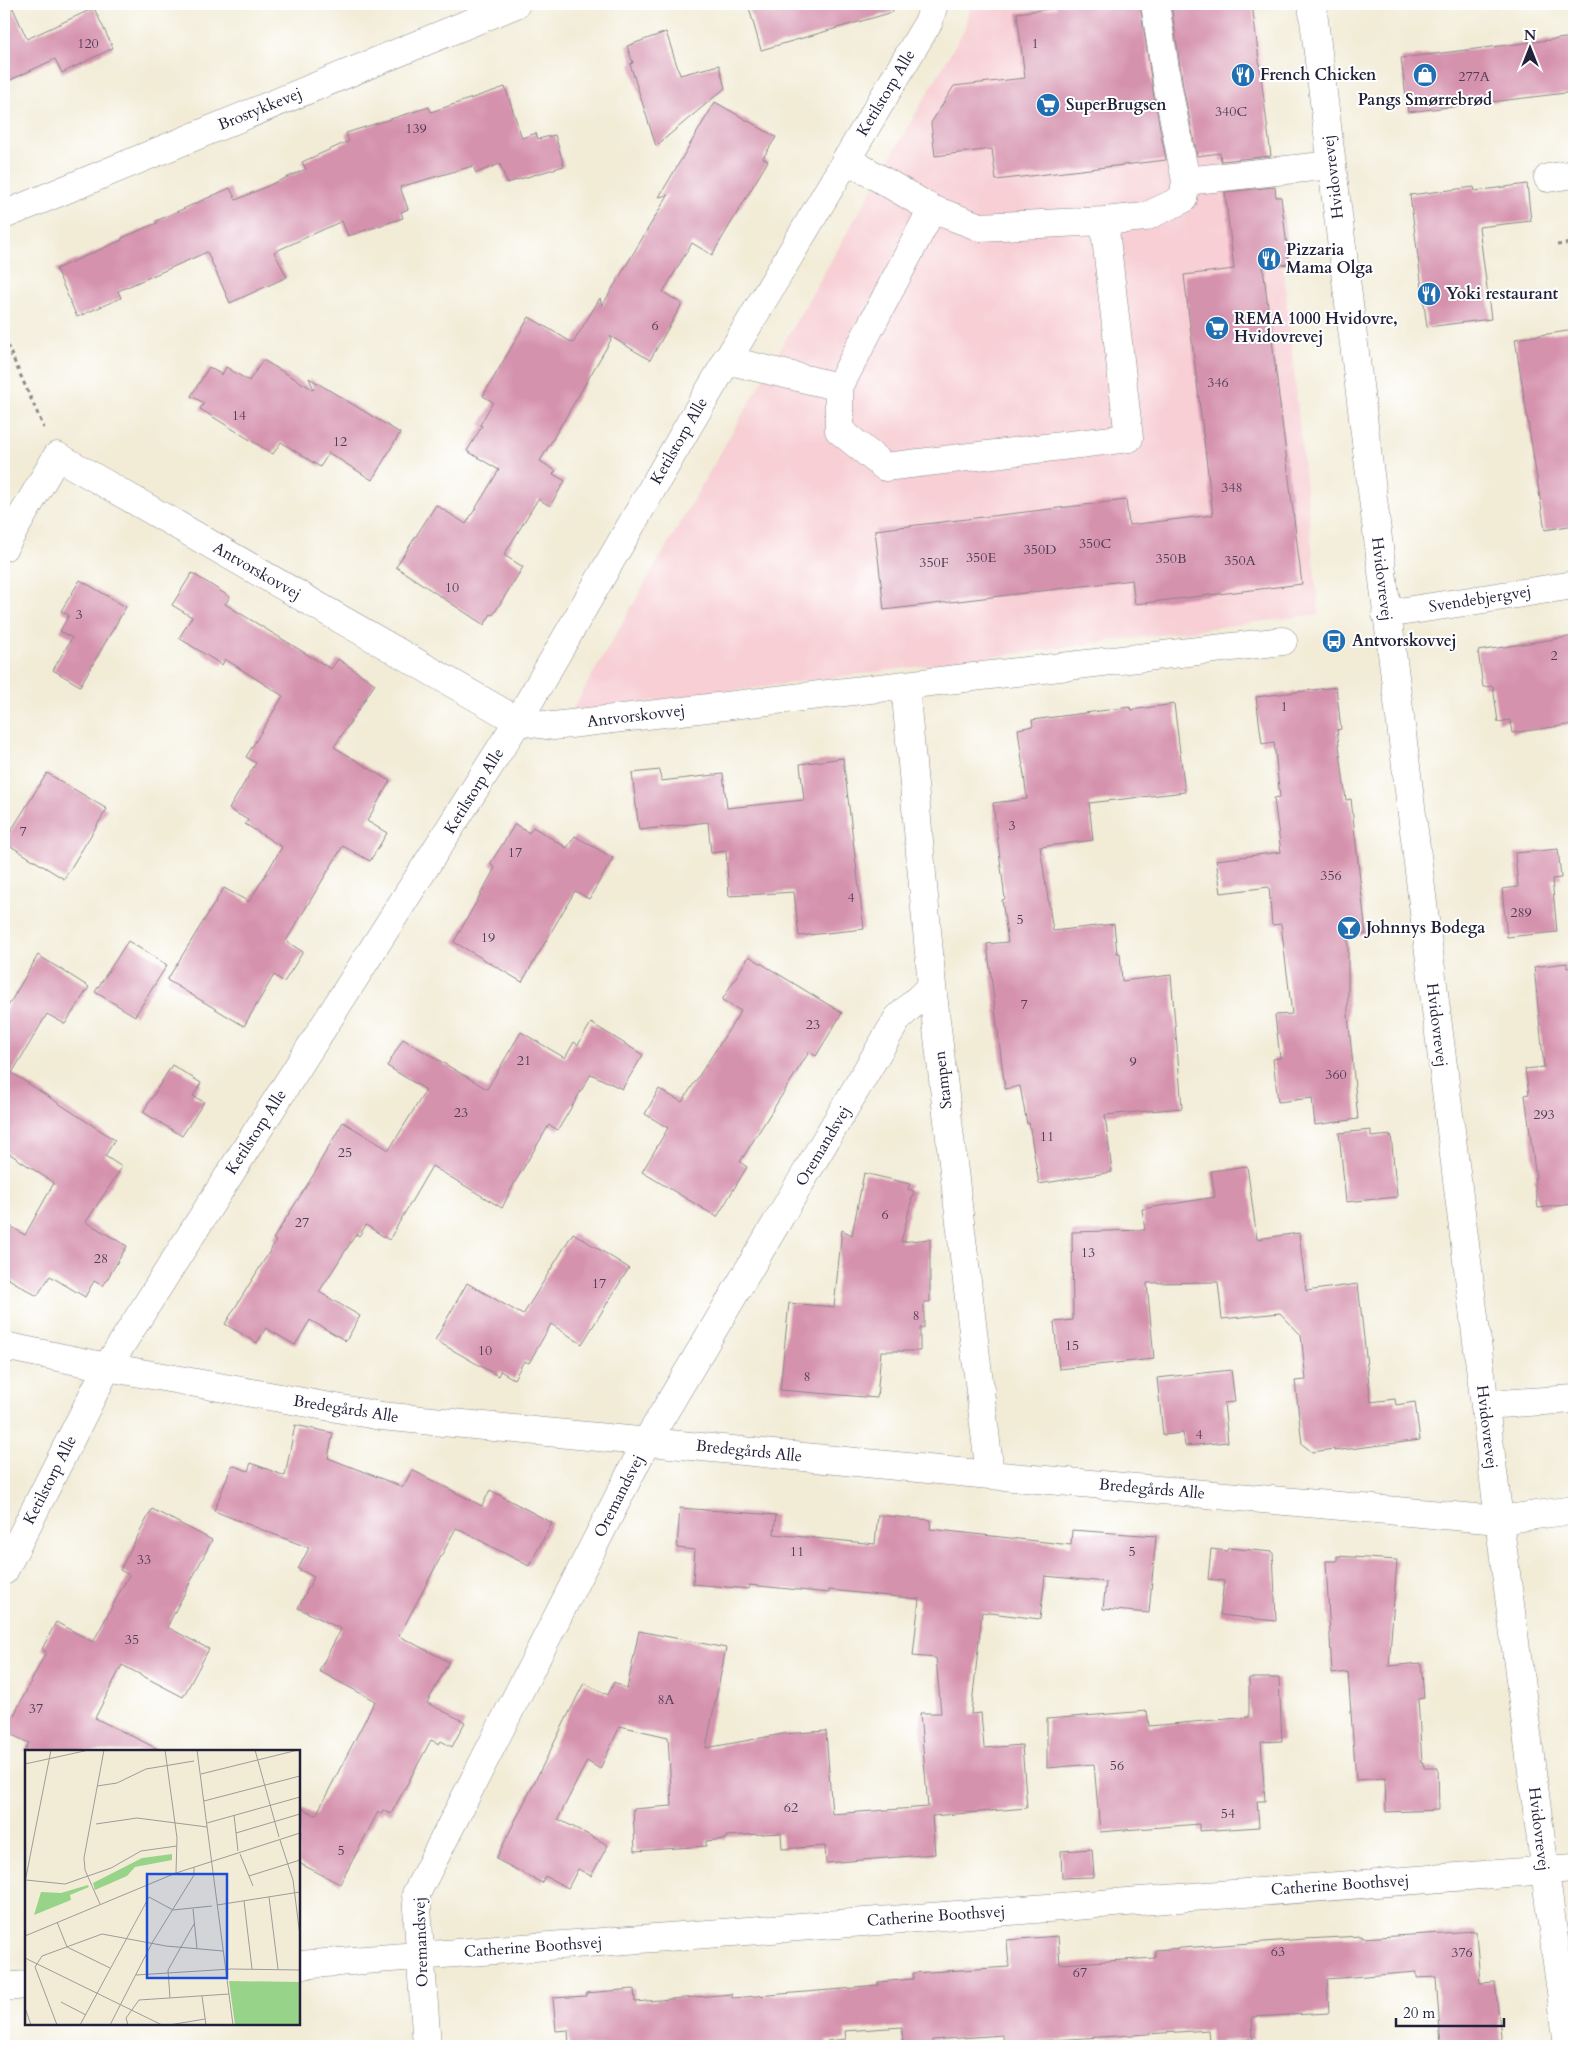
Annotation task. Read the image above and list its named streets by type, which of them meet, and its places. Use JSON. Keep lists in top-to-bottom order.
{
  "streets": {
    "street": [
      "Ketilstorp Alle",
      "Brostykkevej",
      "Hvidovrevej",
      "Antvorskovvej",
      "Svendebjergvej",
      "Stampen",
      "Oremandsvej",
      "Bredegårds Alle",
      "Catherine Boothsvej"
    ]
  },
  "crossings": [
    ["Ketilstorp Alle", "Antvorskovvej"],
    ["Ketilstorp Alle", "Bredegårds Alle"],
    ["Hvidovrevej", "Svendebjergvej"],
    ["Hvidovrevej", "Bredegårds Alle"],
    ["Hvidovrevej", "Catherine Boothsvej"],
    ["Antvorskovvej", "Stampen"],
    ["Stampen", "Oremandsvej"],
    ["Stampen", "Bredegårds Alle"],
    ["Oremandsvej", "Bredegårds Alle"],
    ["Oremandsvej", "Catherine Boothsvej"]
  ],
  "places": {
    "restaurant": ["French Chicken", "Pizzaria Mama Olga", "Yoki restaurant"],
    "shop": ["Pangs Smørrebrød"],
    "supermarket": ["SuperBrugsen", "REMA 1000 Hvidovre, Hvidovrevej"],
    "bus stop": ["Antvorskovvej"],
    "bar": ["Johnnys Bodega"]
  },
  "house_numbers": [
    "120",
    "1",
    "277A",
    "340C",
    "139",
    "6",
    "346",
    "14",
    "12",
    "348",
    "350C",
    "350D",
    "350E",
    "350B",
    "350A",
    "350F",
    "10",
    "3",
    "2",
    "1",
    "3",
    "7",
    "17",
    "356",
    "4",
    "289",
    "5",
    "19",
    "7",
    "23",
    "21",
    "9",
    "360",
    "23",
    "293",
    "11",
    "25",
    "6",
    "27",
    "13",
    "28",
    "17",
    "8",
    "15",
    "10",
    "8",
    "4",
    "11",
    "5",
    "33",
    "35",
    "8A",
    "37",
    "56",
    "62",
    "54",
    "5",
    "63",
    "376",
    "67"
  ],
  "scale_bar": "20 m",
  "north": "top"
}
